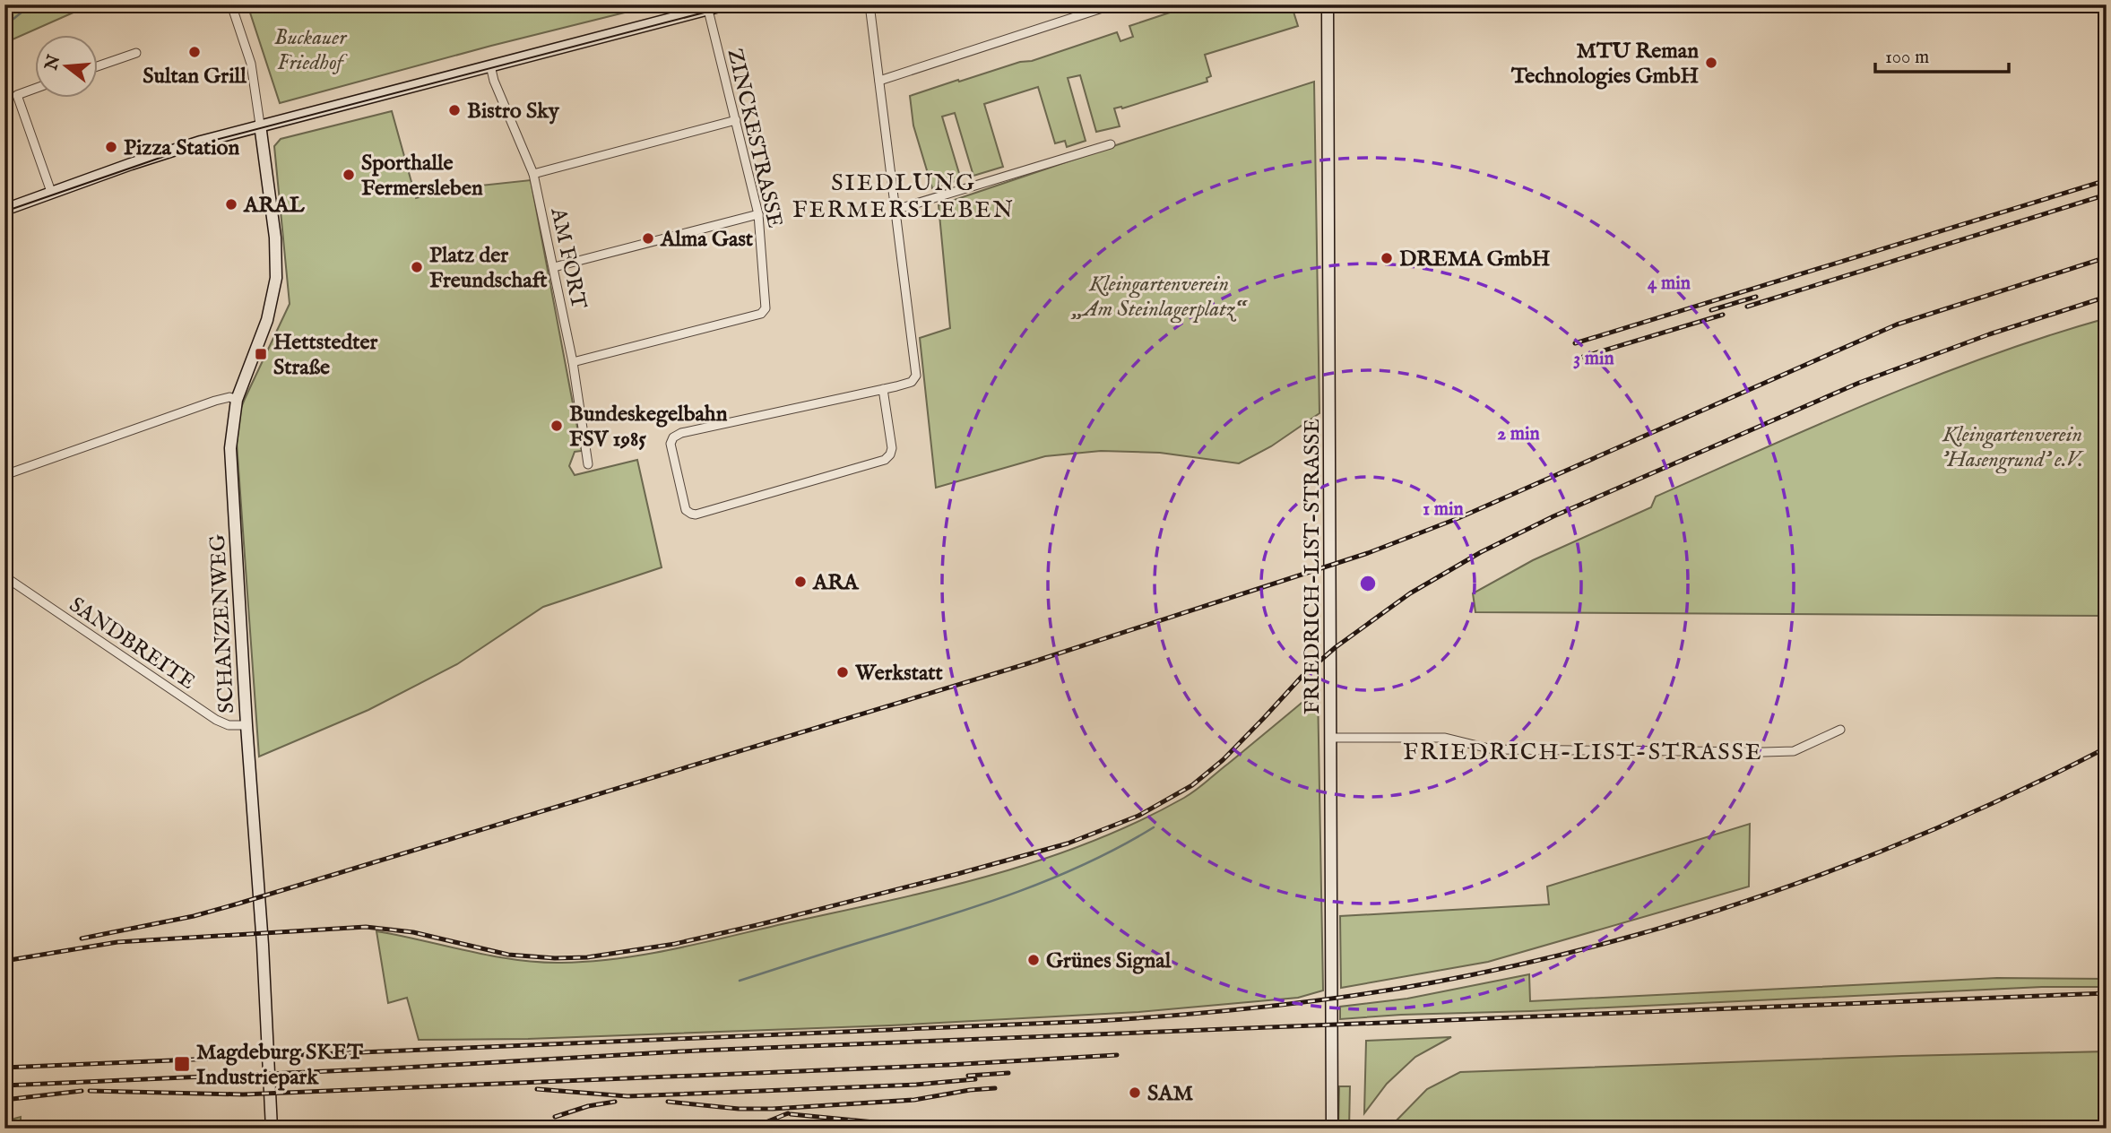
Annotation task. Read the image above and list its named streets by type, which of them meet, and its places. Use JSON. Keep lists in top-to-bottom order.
{
  "streets": {
    "main road": ["FRIEDRICH-LIST-STRASSE", "SCHANZENWEG"],
    "street": ["ZINCKESTRASSE", "AM FORT", "SANDBREITE"]
  },
  "crossings": [
    ["ZINCKESTRASSE", "AM FORT"],
    ["SCHANZENWEG", "SANDBREITE"]
  ],
  "districts": ["SIEDLUNG FERMERSLEBEN", "FRIEDRICH-LIST-STRASSE"],
  "parks": ["Buckauer Friedhof", "Kleingartenverein „Am Steinlagerplatz“", "Kleingartenverein 'Hasengrund' e.V."],
  "places": {
    "other": [
      "Sultan Grill",
      "MTU Reman Technologies GmbH",
      "Bistro Sky",
      "Pizza Station",
      "Sporthalle Fermersleben",
      "ARAL",
      "Alma Gast",
      "DREMA GmbH",
      "Platz der Freundschaft",
      "Bundeskegelbahn FSV 1985",
      "ARA",
      "Werkstatt",
      "Grünes Signal",
      "SAM"
    ],
    "transit": ["Hettstedter Straße", "Magdeburg SKET Industriepark"]
  },
  "scale_bar": "100 m",
  "north": "left",
  "rings": [
    "4 min",
    "3 min",
    "2 min",
    "1 min"
  ]
}
